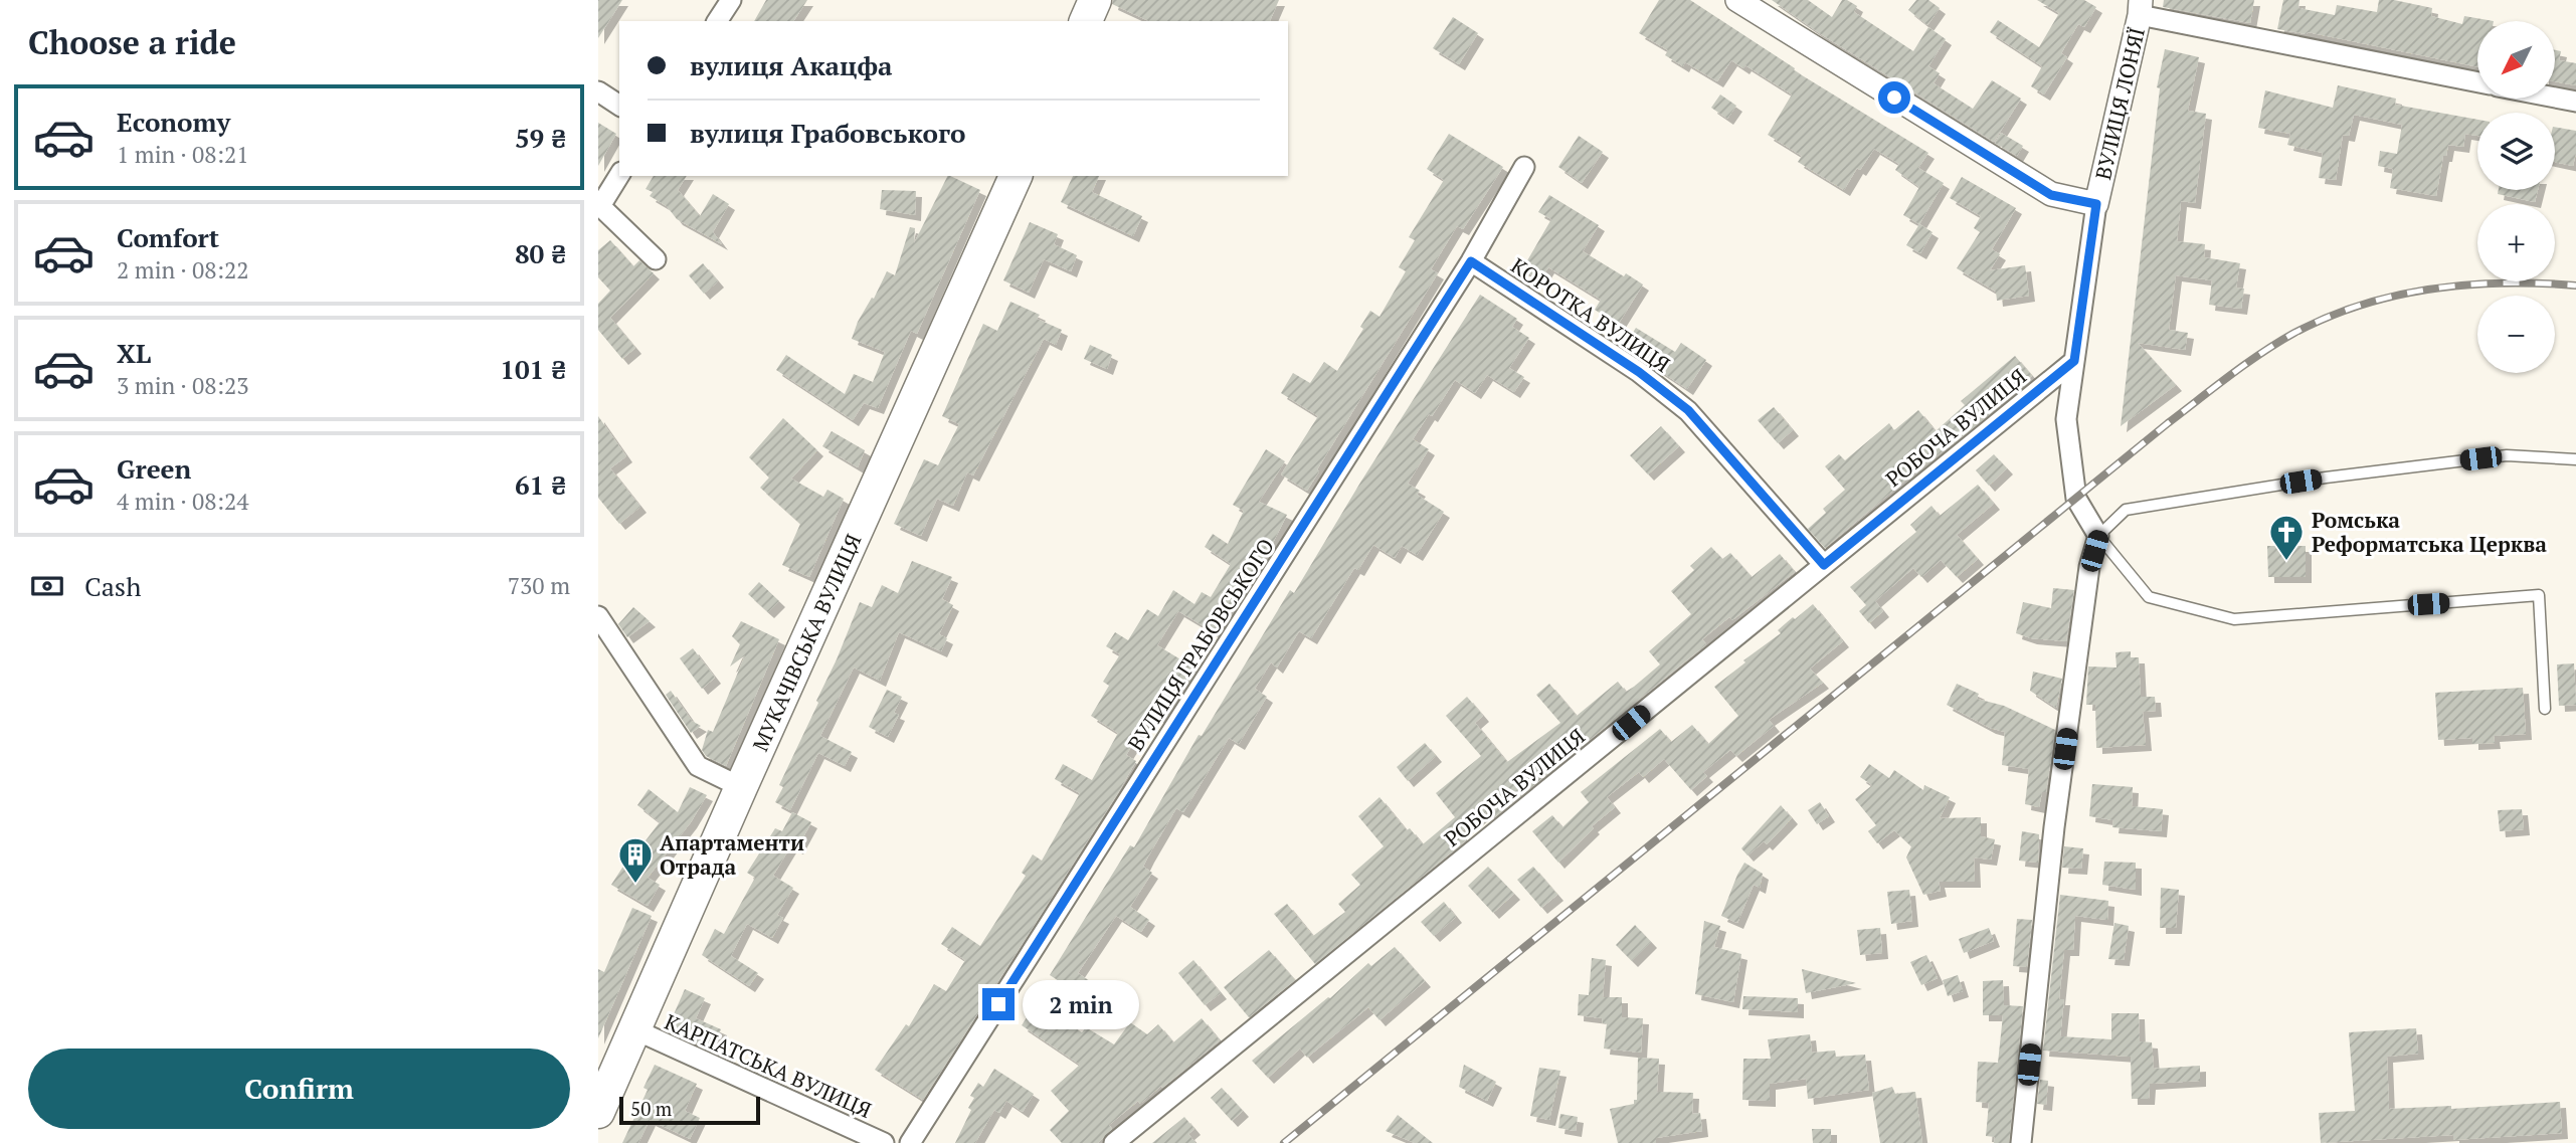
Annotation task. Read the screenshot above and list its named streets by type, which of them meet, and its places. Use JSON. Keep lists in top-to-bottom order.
{
  "streets": {
    "highway": ["МУКАЧІВСЬКА ВУЛИЦЯ"],
    "street": [
      "ВУЛИЦЯ ЛОНЯЇ",
      "КОРОТКА ВУЛИЦЯ",
      "РОБОЧА ВУЛИЦЯ",
      "ВУЛИЦЯ ГРАБОВСЬКОГО",
      "КАРПАТСЬКА ВУЛИЦЯ"
    ]
  },
  "crossings": [
    ["ВУЛИЦЯ ЛОНЯЇ", "РОБОЧА ВУЛИЦЯ"],
    ["КОРОТКА ВУЛИЦЯ", "РОБОЧА ВУЛИЦЯ"],
    ["КОРОТКА ВУЛИЦЯ", "ВУЛИЦЯ ГРАБОВСЬКОГО"],
    ["МУКАЧІВСЬКА ВУЛИЦЯ", "КАРПАТСЬКА ВУЛИЦЯ"]
  ],
  "places": {
    "church": ["Ромська Реформатська Церква"],
    "building": ["Апартаменти Отрада"]
  },
  "scale_bar": "50 m",
  "north": "bottom left",
  "page": {
    "heading": "Choose a ride",
    "map_buttons": ["+", "−"],
    "banner": ["вулиця Акацфа", "вулиця Грабовського"],
    "list": [
      {
        "name": "Economy",
        "note": "1 min · 08:21",
        "value": "59 ₴"
      },
      {
        "name": "Comfort",
        "note": "2 min · 08:22",
        "value": "80 ₴"
      },
      {
        "name": "XL",
        "note": "3 min · 08:23",
        "value": "101 ₴"
      },
      {
        "name": "Green",
        "note": "4 min · 08:24",
        "value": "61 ₴"
      }
    ],
    "pay": ["Cash", "730 m"],
    "bubble": "2 min",
    "buttons": "Confirm",
    "scale": "50 m"
  }
}
